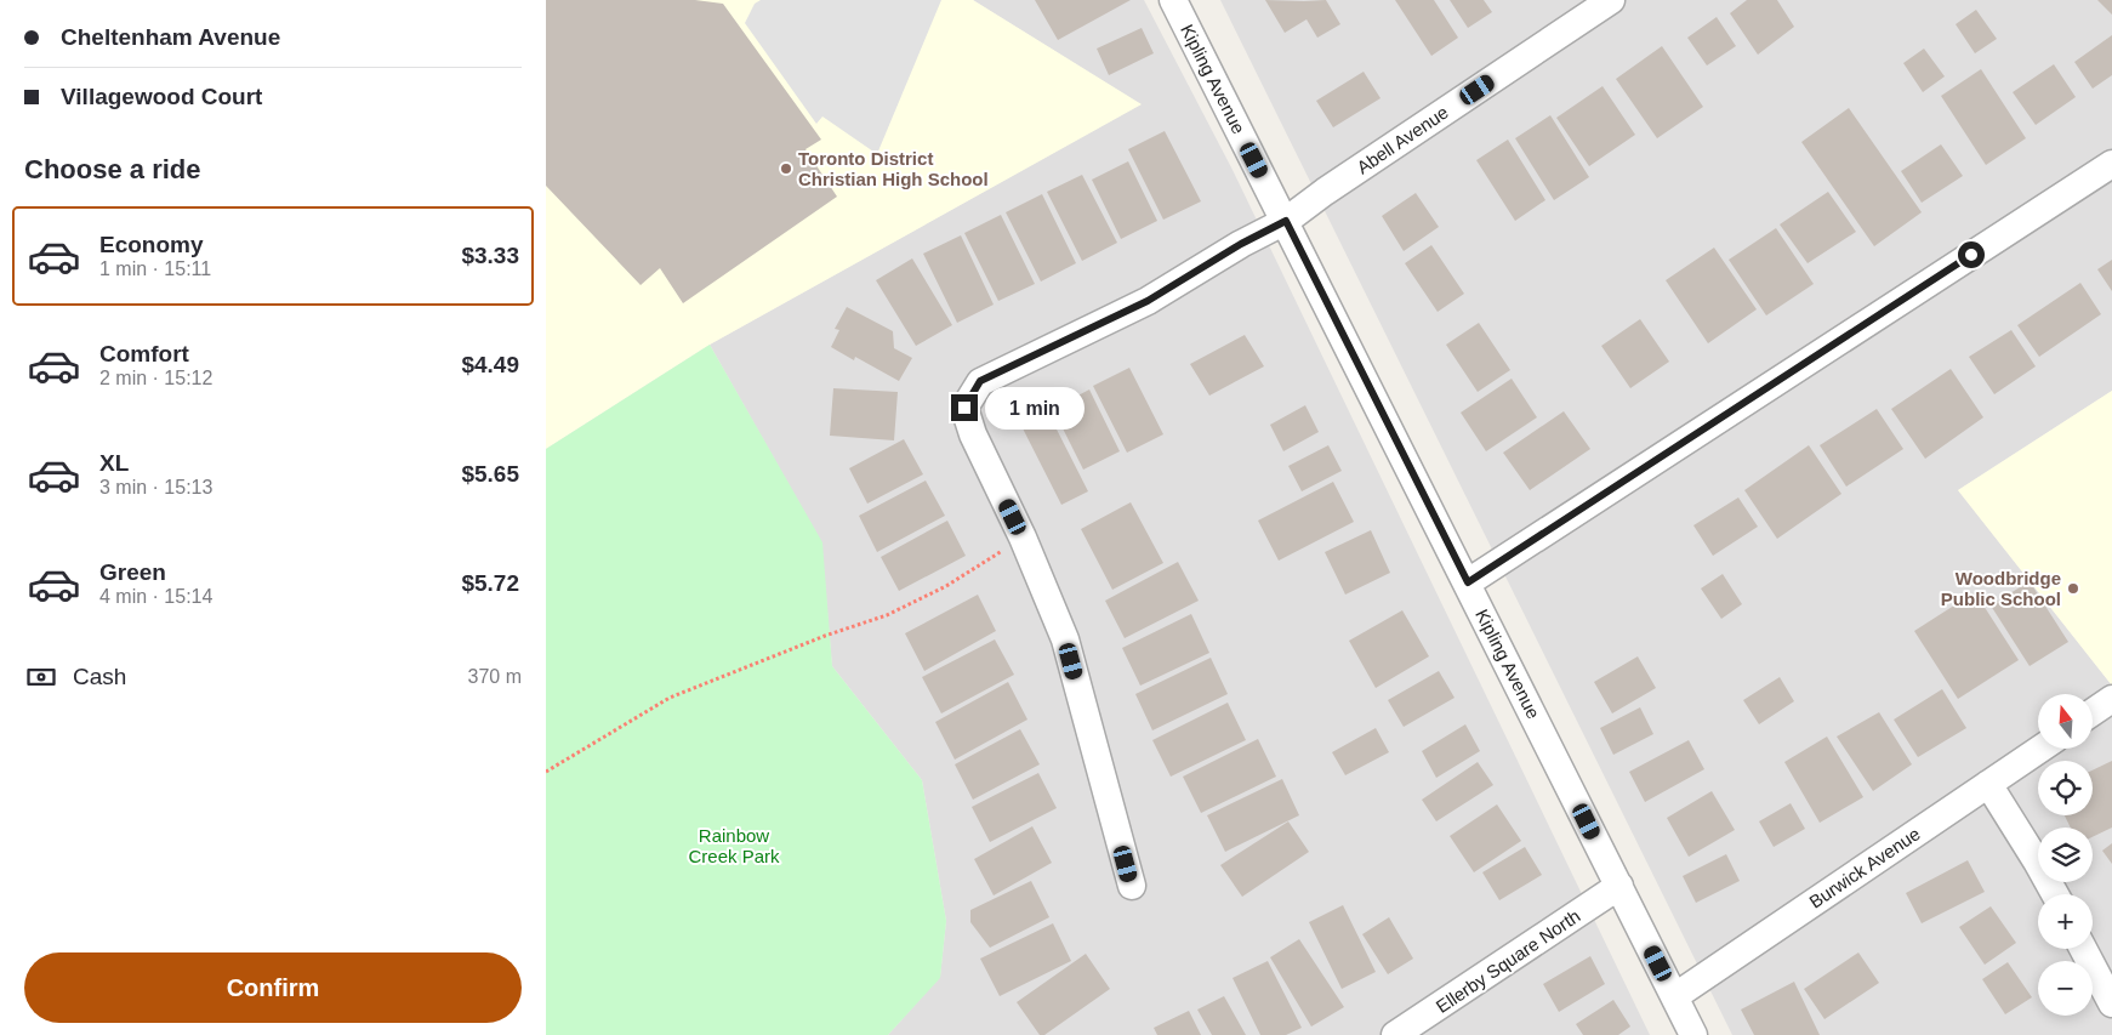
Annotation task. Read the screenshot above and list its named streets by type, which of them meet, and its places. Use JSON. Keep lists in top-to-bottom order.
{
  "streets": {
    "street": [
      "Kipling Avenue",
      "Abell Avenue",
      "Burwick Avenue",
      "Ellerby Square North"
    ]
  },
  "crossings": [
    ["Kipling Avenue", "Abell Avenue"],
    ["Kipling Avenue", "Burwick Avenue"],
    ["Kipling Avenue", "Ellerby Square North"]
  ],
  "parks": ["Rainbow Creek Park"],
  "places": ["Toronto District Christian High School", "Woodbridge Public School"],
  "north": "top",
  "page": {
    "banner": ["Cheltenham Avenue", "Villagewood Court"],
    "heading": "Choose a ride",
    "list": [
      {
        "name": "Economy",
        "note": "1 min · 15:11",
        "value": "$3.33"
      },
      {
        "name": "Comfort",
        "note": "2 min · 15:12",
        "value": "$4.49"
      },
      {
        "name": "XL",
        "note": "3 min · 15:13",
        "value": "$5.65"
      },
      {
        "name": "Green",
        "note": "4 min · 15:14",
        "value": "$5.72"
      }
    ],
    "bubble": "1 min",
    "pay": ["Cash", "370 m"],
    "map_buttons": ["+", "−"],
    "buttons": "Confirm"
  }
}
